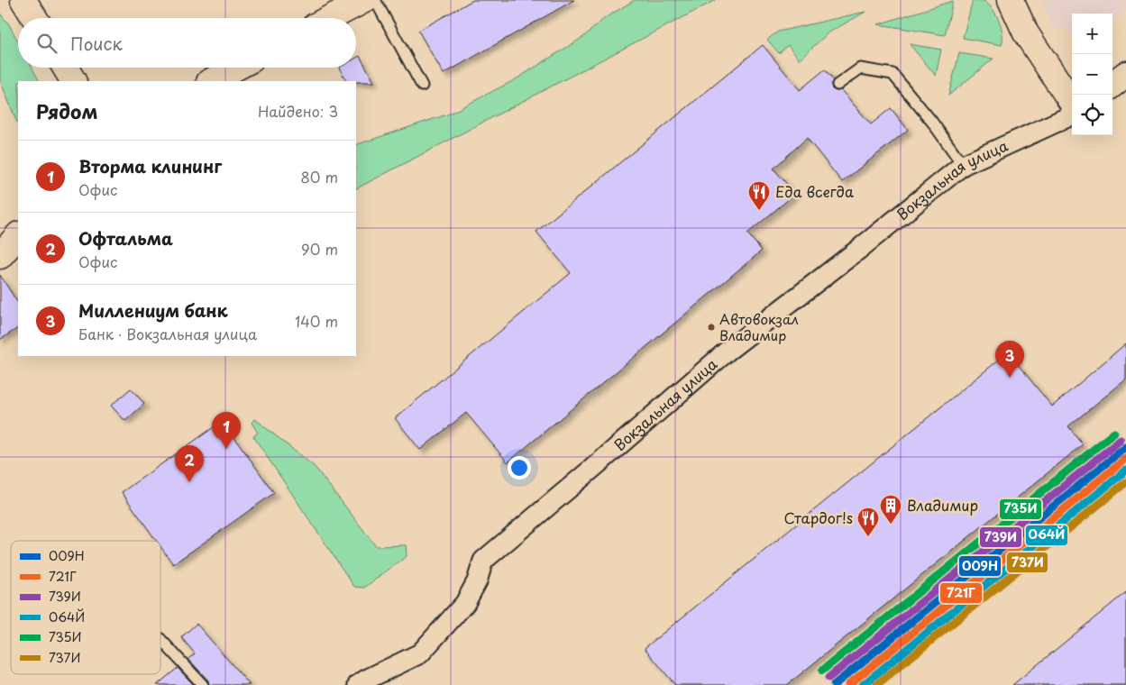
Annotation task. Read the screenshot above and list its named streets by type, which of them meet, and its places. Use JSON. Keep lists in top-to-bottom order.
{
  "streets": {
    "street": ["Вокзальная улица"]
  },
  "places": {
    "restaurant": ["Еда всегда", "Стардог!s"],
    "other": ["Автовокзал Владимир"],
    "building": ["Владимир"]
  },
  "lines": [
    "transit line 735И",
    "transit line 739И",
    "transit line 009Н",
    "transit line 721Г",
    "transit line 064Й",
    "transit line 737И"
  ],
  "legend": [
    "009Н",
    "721Г",
    "739И",
    "064Й",
    "735И",
    "737И"
  ],
  "page": {
    "map_buttons": ["+", "−"],
    "search": "Поиск",
    "heading": ["Рядом", "Найдено: 3"],
    "list": [
      {
        "mark": "1",
        "name": "Вторма клининг",
        "note": "Офис",
        "value": "80 m"
      },
      {
        "mark": "2",
        "name": "Офтальма",
        "note": "Офис",
        "value": "90 m"
      },
      {
        "mark": "3",
        "name": "Миллениум банк",
        "note": "Банк · Вокзальная улица",
        "value": "140 m"
      }
    ],
    "pins": ["3", "1", "2"]
  }
}
